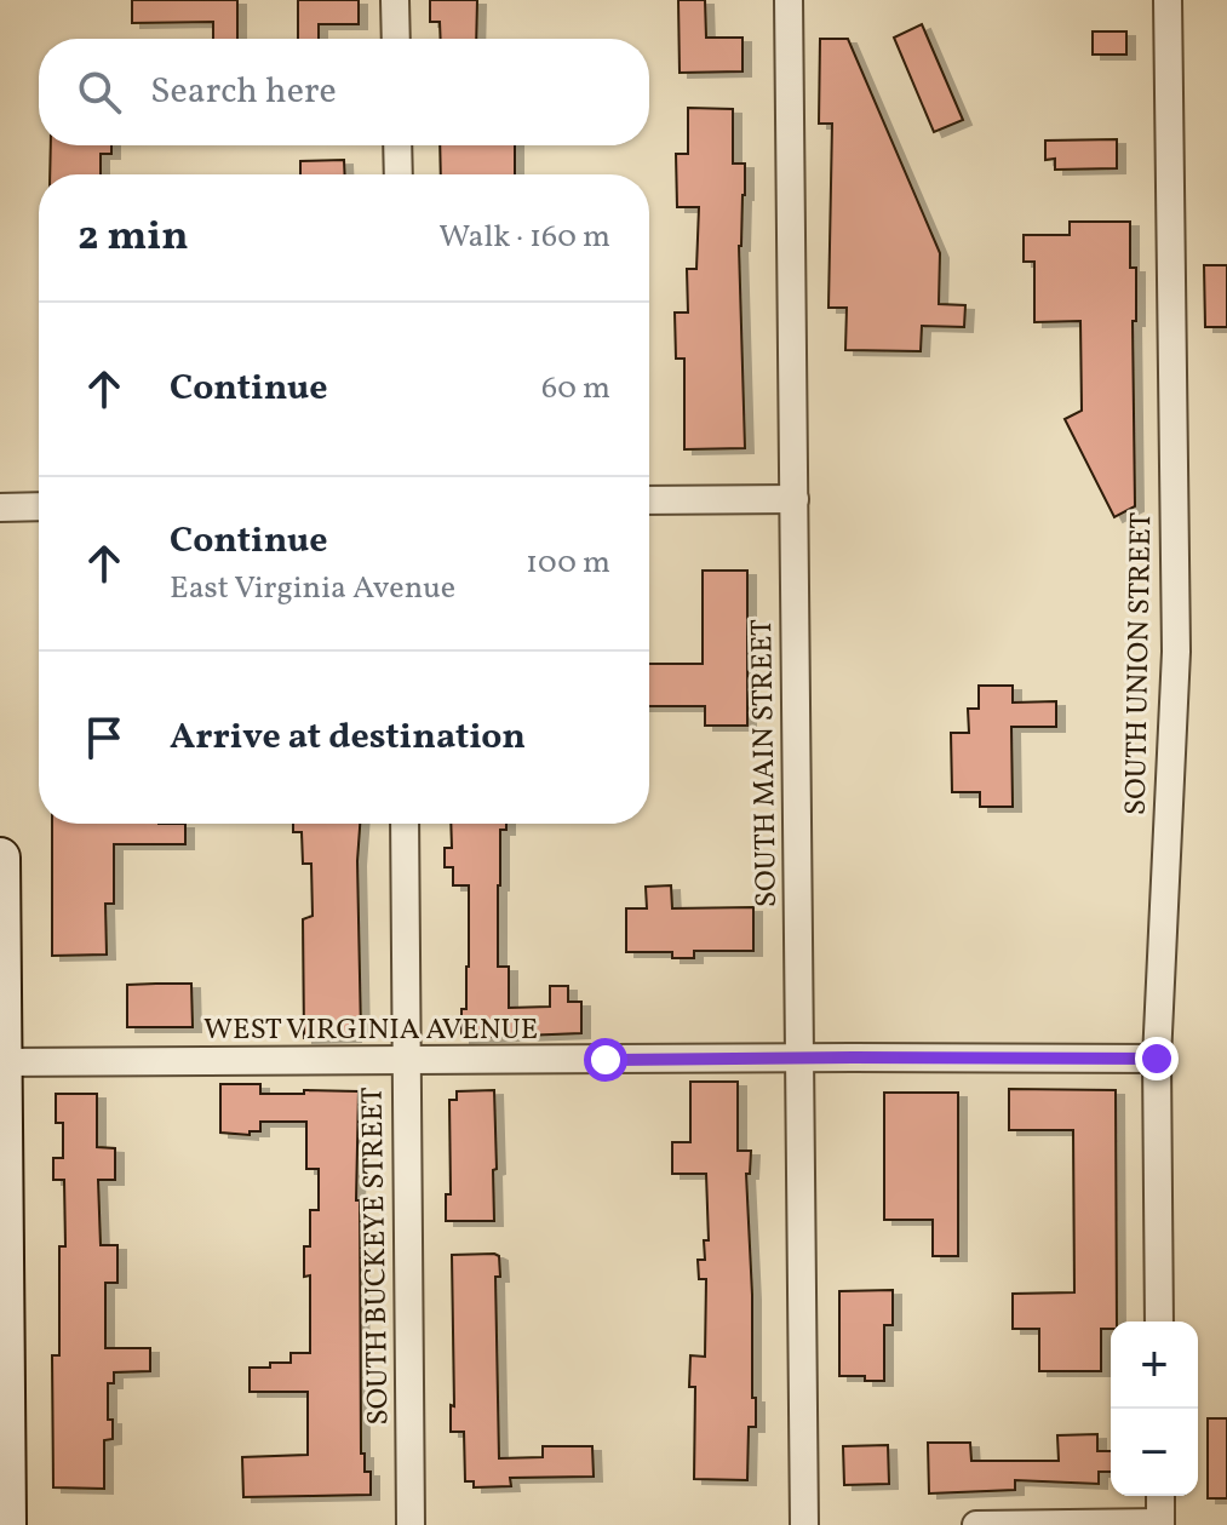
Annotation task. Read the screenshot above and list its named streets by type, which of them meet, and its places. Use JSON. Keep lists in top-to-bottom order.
{
  "streets": {
    "street": [
      "SOUTH UNION STREET",
      "SOUTH MAIN STREET",
      "WEST VIRGINIA AVENUE",
      "SOUTH BUCKEYE STREET"
    ]
  },
  "crossings": [
    ["SOUTH UNION STREET", "WEST VIRGINIA AVENUE"],
    ["SOUTH MAIN STREET", "WEST VIRGINIA AVENUE"],
    ["WEST VIRGINIA AVENUE", "SOUTH BUCKEYE STREET"]
  ],
  "page": {
    "search": "Search here",
    "heading": ["2 min", "Walk · 160 m"],
    "list": [
      ["Continue", "60 m"],
      ["Continue", "East Virginia Avenue", "100 m"],
      "Arrive at destination"
    ],
    "map_buttons": ["+", "−"]
  }
}
